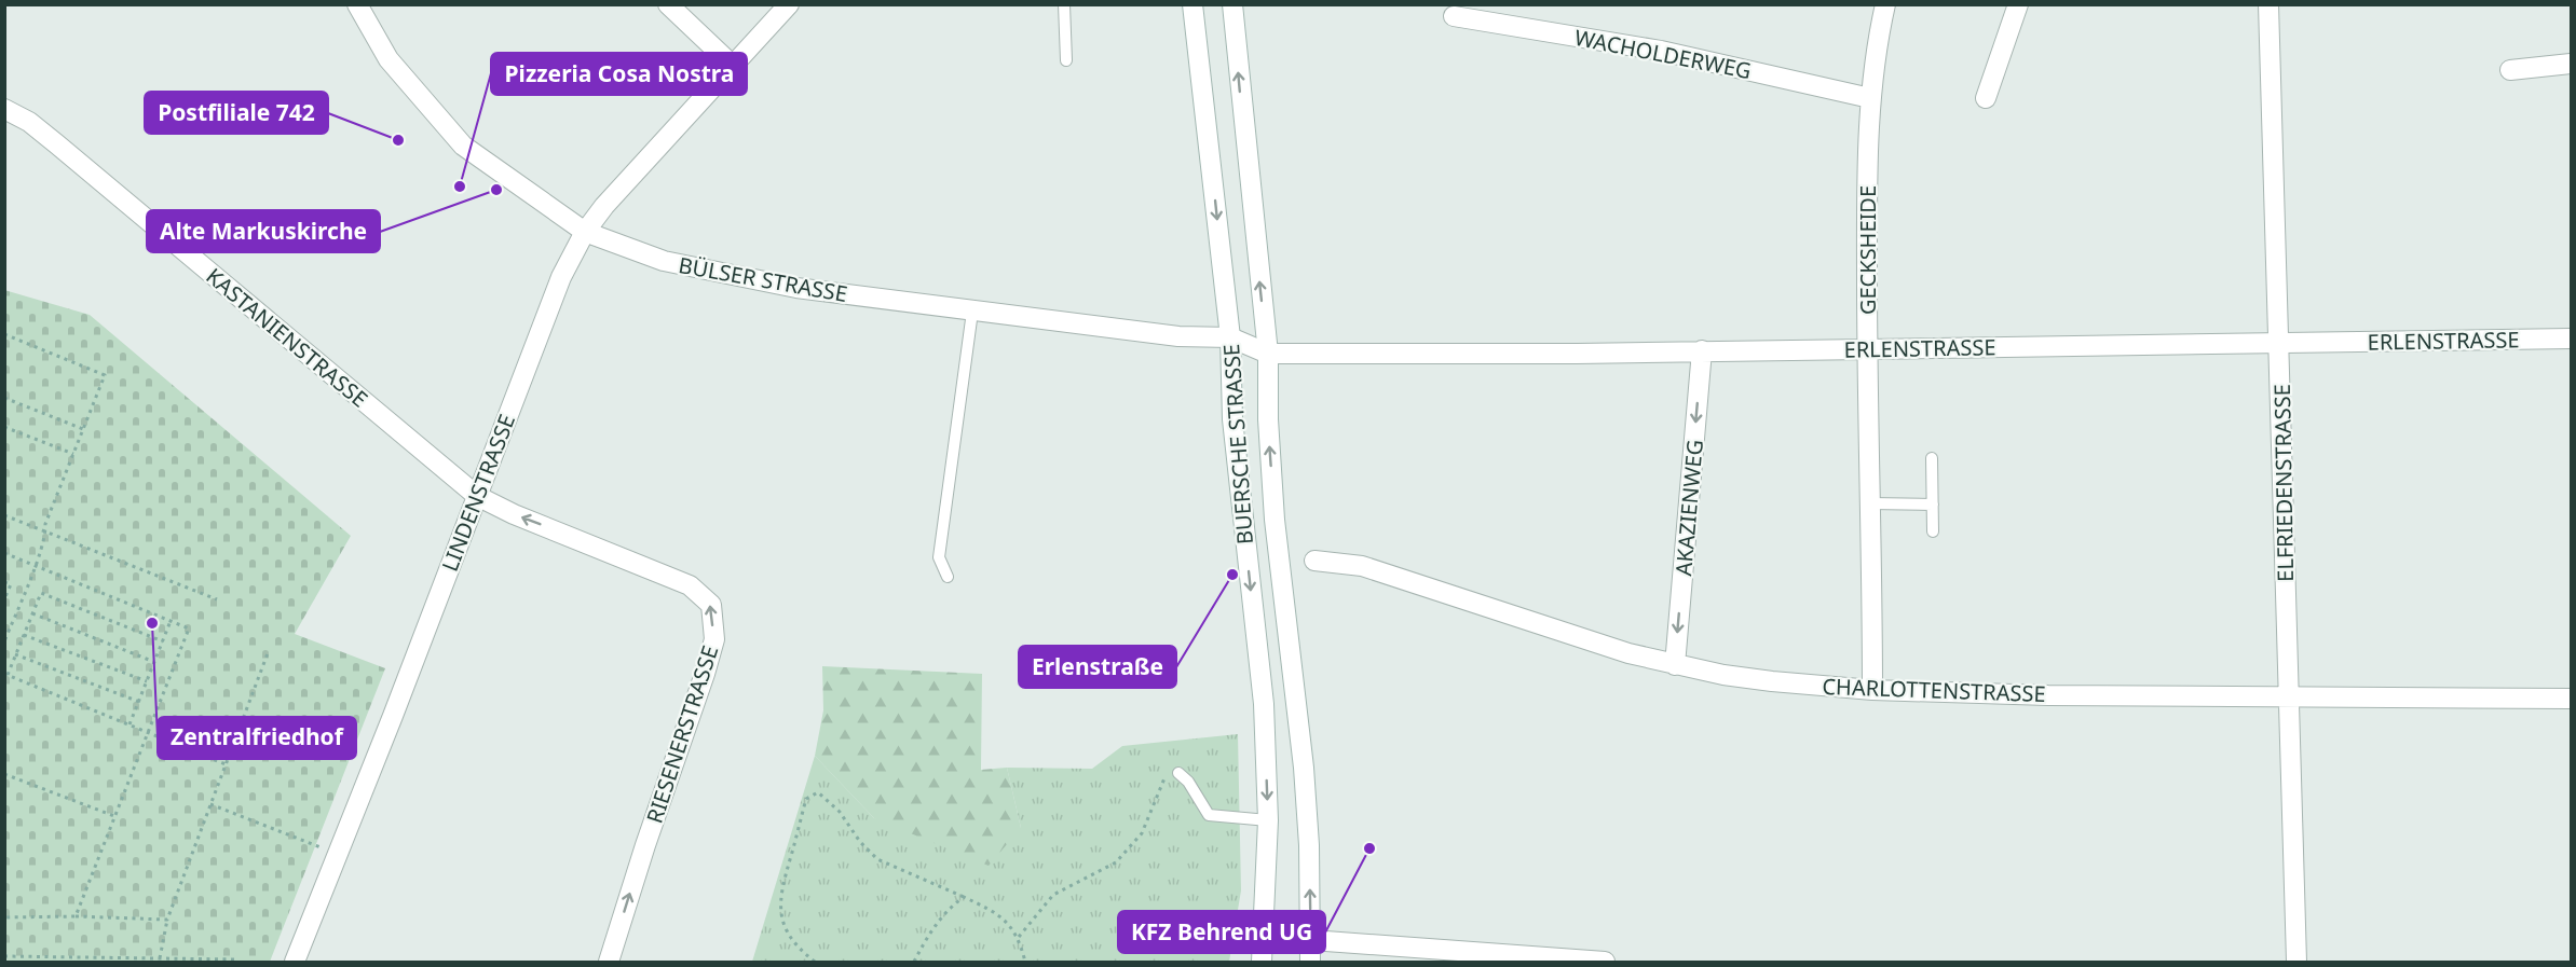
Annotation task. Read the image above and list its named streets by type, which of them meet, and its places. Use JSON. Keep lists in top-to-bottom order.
{
  "streets": {
    "street": [
      "WACHOLDERWEG",
      "GECKSHEIDE",
      "BÜLSER STRASSE",
      "KASTANIENSTRASSE",
      "ERLENSTRASSE",
      "BUERSCHE STRASSE",
      "ELFRIEDENSTRASSE",
      "LINDENSTRASSE",
      "AKAZIENWEG",
      "CHARLOTTENSTRASSE",
      "RIESENERSTRASSE"
    ]
  },
  "crossings": [
    ["WACHOLDERWEG", "GECKSHEIDE"],
    ["GECKSHEIDE", "ERLENSTRASSE"],
    ["GECKSHEIDE", "CHARLOTTENSTRASSE"],
    ["BÜLSER STRASSE", "ERLENSTRASSE"],
    ["BÜLSER STRASSE", "BUERSCHE STRASSE"],
    ["BÜLSER STRASSE", "LINDENSTRASSE"],
    ["KASTANIENSTRASSE", "LINDENSTRASSE"],
    ["KASTANIENSTRASSE", "RIESENERSTRASSE"],
    ["ERLENSTRASSE", "BUERSCHE STRASSE"],
    ["ERLENSTRASSE", "ELFRIEDENSTRASSE"],
    ["ERLENSTRASSE", "AKAZIENWEG"],
    ["ELFRIEDENSTRASSE", "CHARLOTTENSTRASSE"],
    ["LINDENSTRASSE", "RIESENERSTRASSE"],
    ["AKAZIENWEG", "CHARLOTTENSTRASSE"]
  ],
  "one_way": ["AKAZIENWEG"],
  "places": [
    "Postfiliale 742",
    "Pizzeria Cosa Nostra",
    "Alte Markuskirche",
    "Erlenstraße",
    "Zentralfriedhof",
    "KFZ Behrend UG"
  ]
}
